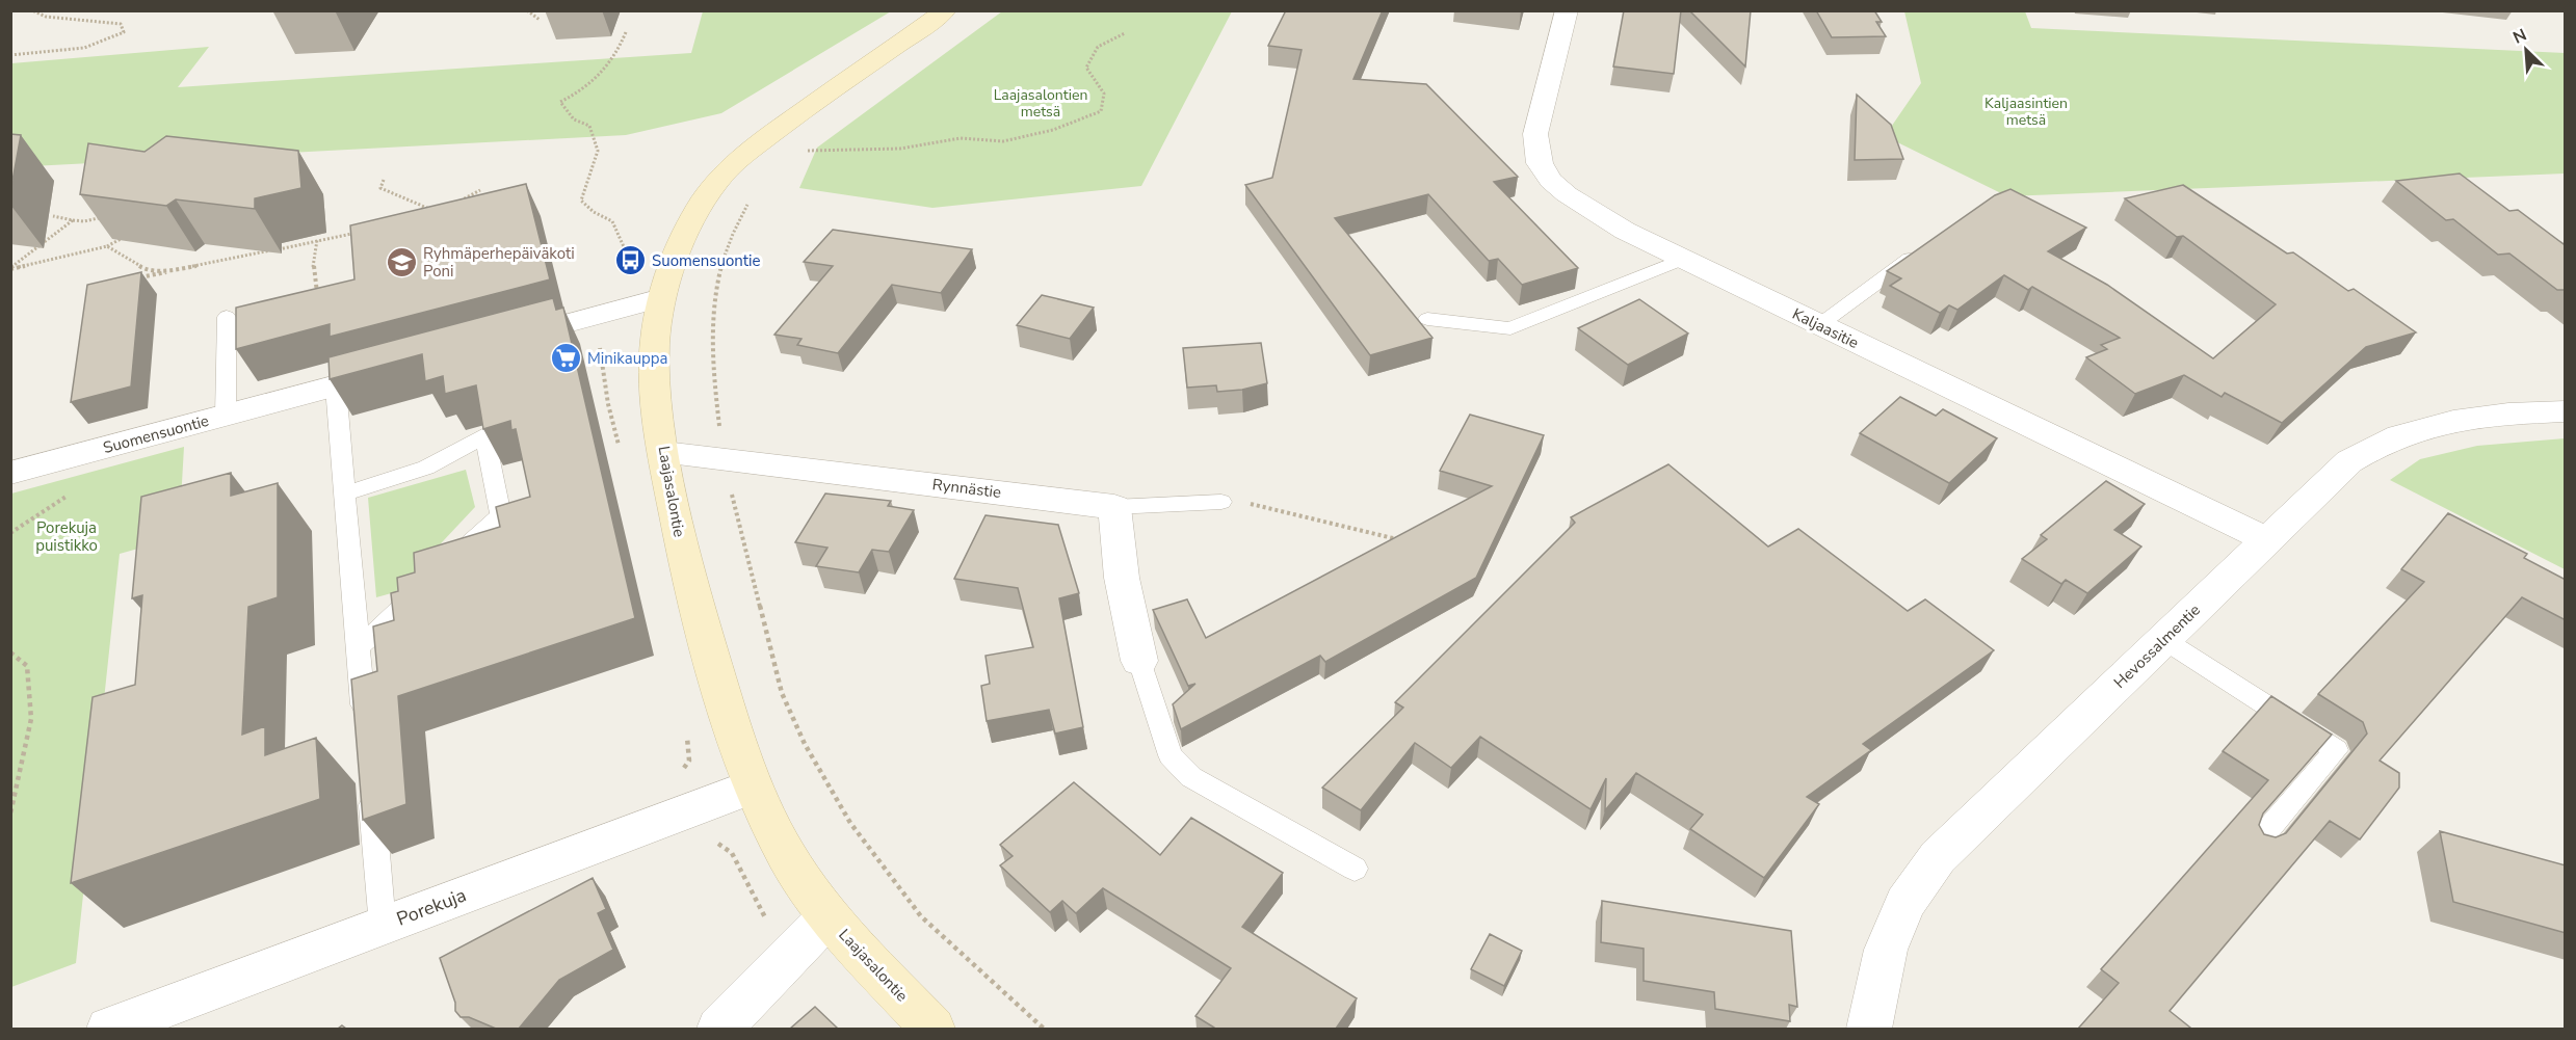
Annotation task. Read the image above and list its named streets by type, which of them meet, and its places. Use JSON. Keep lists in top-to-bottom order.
{
  "streets": {
    "main road": ["Laajasalontie"],
    "street": [
      "Kaljaasitie",
      "Suomensuontie",
      "Rynnästie",
      "Hevossalmentie",
      "Porekuja"
    ]
  },
  "crossings": [
    ["Kaljaasitie", "Hevossalmentie"],
    ["Rynnästie", "Laajasalontie"],
    ["Laajasalontie", "Porekuja"]
  ],
  "parks": ["Laajasalontien metsä", "Kaljaasintien metsä", "Porekuja puistikko"],
  "places": {
    "bus stop": ["Suomensuontie"],
    "school or university": ["Ryhmäperhepäiväkoti Poni"],
    "supermarket": ["Minikauppa"]
  },
  "north": "top left"
}
